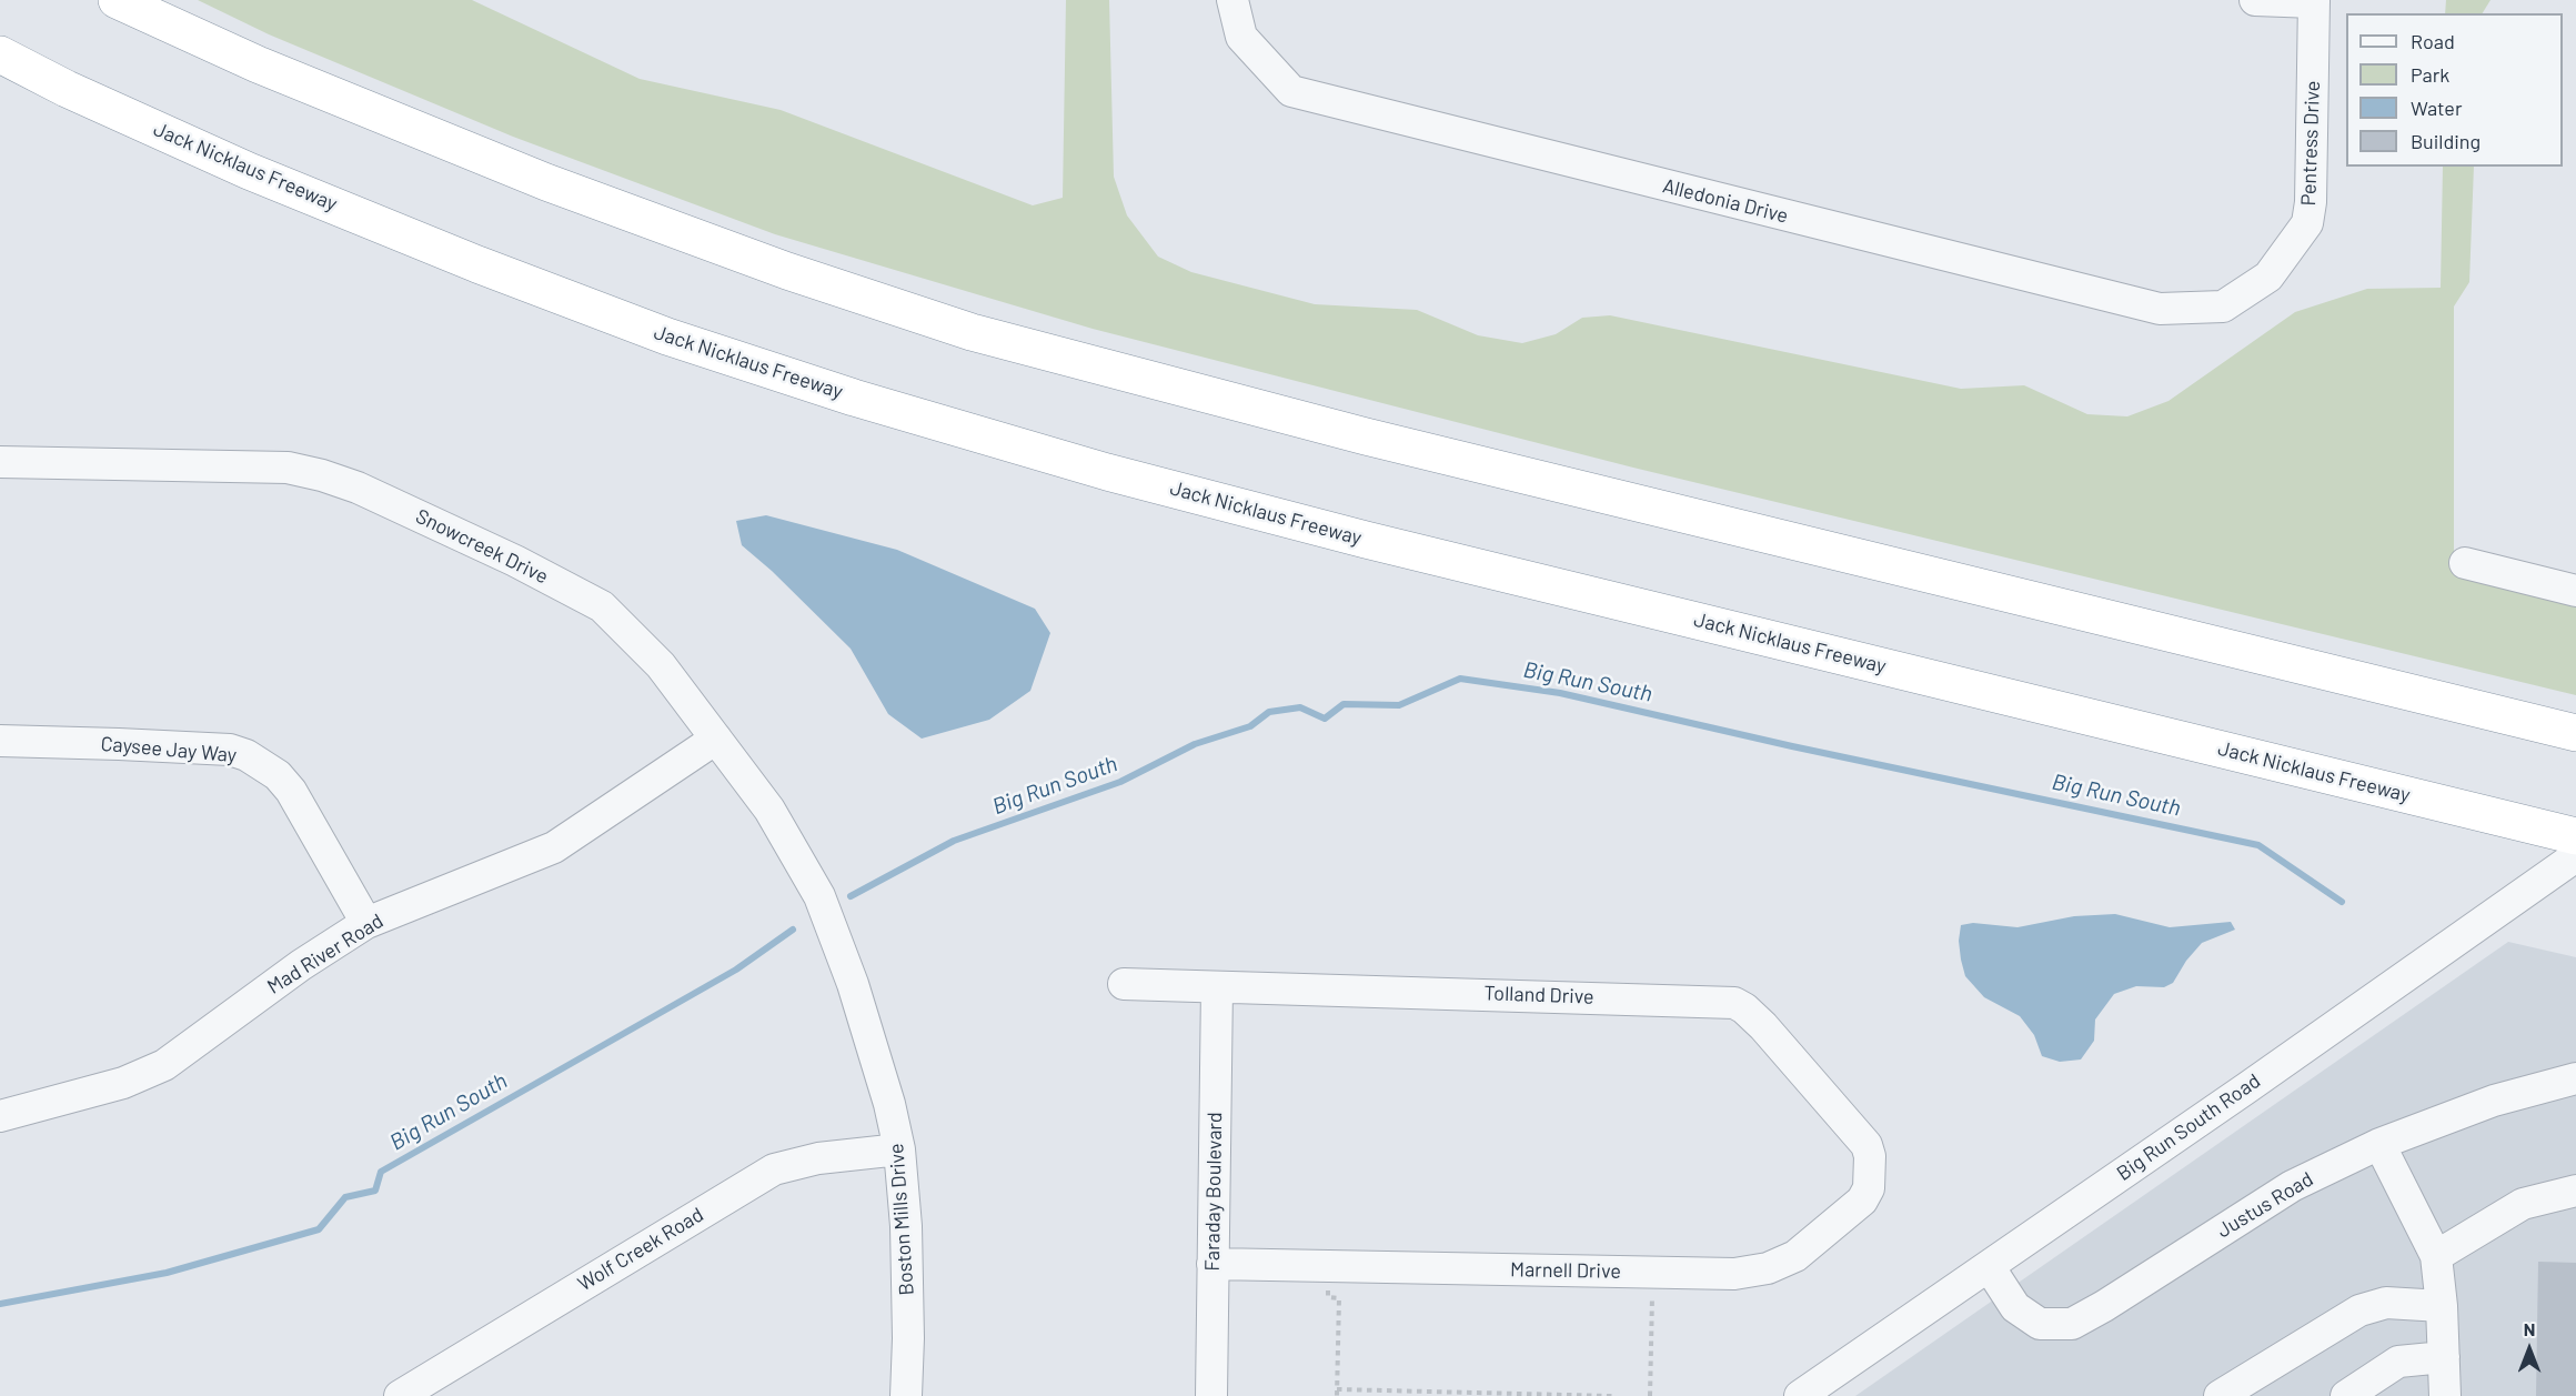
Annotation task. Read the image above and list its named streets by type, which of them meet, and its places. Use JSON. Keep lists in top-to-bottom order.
{
  "streets": {
    "highway": ["Jack Nicklaus Freeway"],
    "street": [
      "Pentress Drive",
      "Alledonia Drive",
      "Snowcreek Drive",
      "Caysee Jay Way",
      "Mad River Road",
      "Tolland Drive",
      "Big Run South Road",
      "Faraday Boulevard",
      "Justus Road",
      "Boston Mills Drive",
      "Wolf Creek Road",
      "Marnell Drive"
    ]
  },
  "crossings": [
    ["Pentress Drive", "Alledonia Drive"],
    ["Snowcreek Drive", "Mad River Road"],
    ["Snowcreek Drive", "Boston Mills Drive"],
    ["Caysee Jay Way", "Mad River Road"],
    ["Tolland Drive", "Faraday Boulevard"],
    ["Tolland Drive", "Marnell Drive"],
    ["Big Run South Road", "Justus Road"],
    ["Faraday Boulevard", "Marnell Drive"],
    ["Boston Mills Drive", "Wolf Creek Road"]
  ],
  "water": ["Big Run South"],
  "legend": [
    "Road",
    "Park",
    "Water",
    "Building"
  ],
  "north": "top"
}
